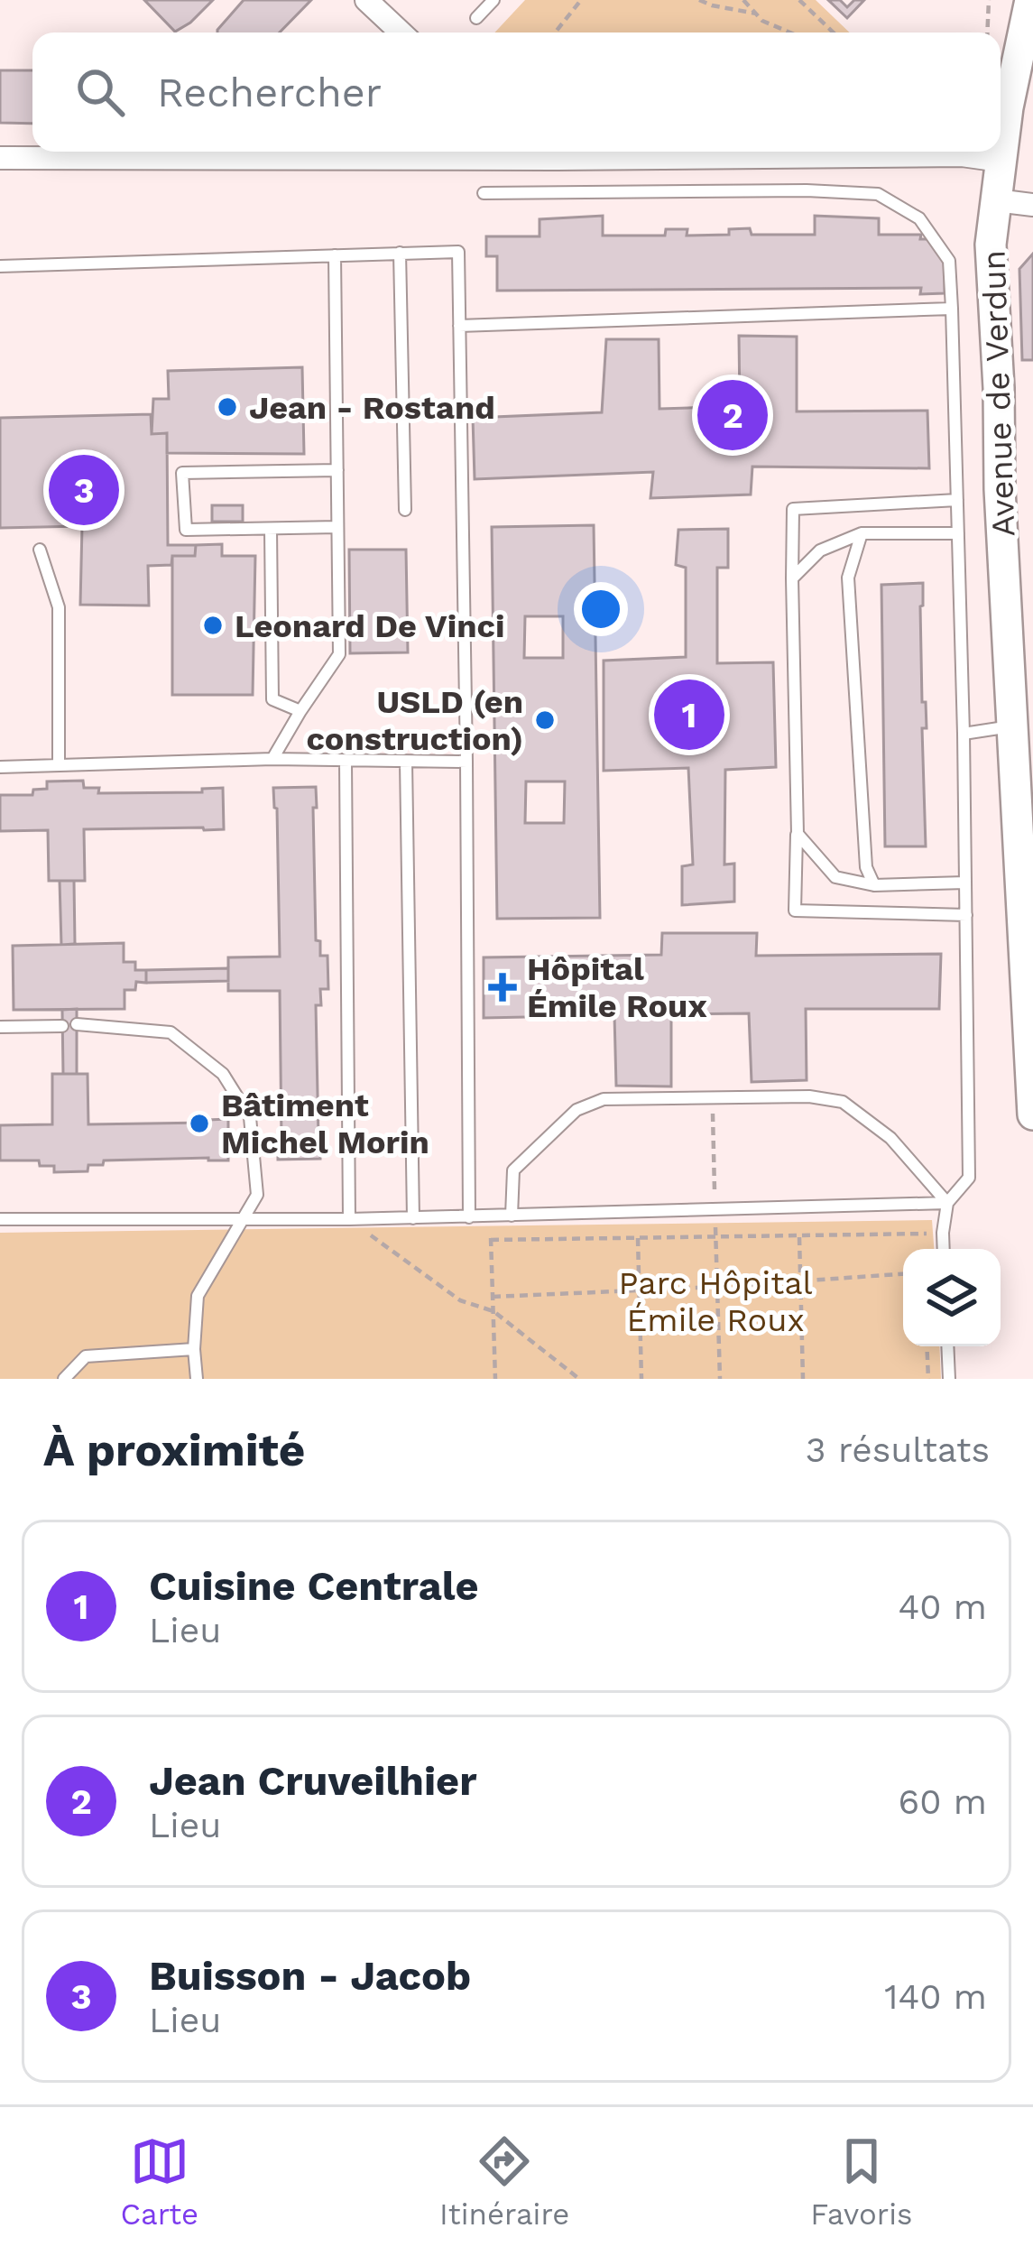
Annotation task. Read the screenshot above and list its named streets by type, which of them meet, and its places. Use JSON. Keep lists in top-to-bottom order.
{
  "streets": {
    "street": ["Avenue de Verdun"]
  },
  "parks": ["Parc Hôpital Émile Roux"],
  "places": {
    "other": [
      "Jean - Rostand",
      "Leonard De Vinci",
      "USLD (en construction)",
      "Bâtiment Michel Morin"
    ],
    "health": ["Hôpital Émile Roux"]
  },
  "page": {
    "search": "Rechercher",
    "pins": ["2", "3", "1"],
    "heading": ["À proximité", "3 résultats"],
    "list": [
      {
        "mark": "1",
        "name": "Cuisine Centrale",
        "note": "Lieu",
        "value": "40 m"
      },
      {
        "mark": "2",
        "name": "Jean Cruveilhier",
        "note": "Lieu",
        "value": "60 m"
      },
      {
        "mark": "3",
        "name": "Buisson - Jacob",
        "note": "Lieu",
        "value": "140 m"
      }
    ],
    "nav": ["Carte", "Itinéraire", "Favoris"]
  }
}
